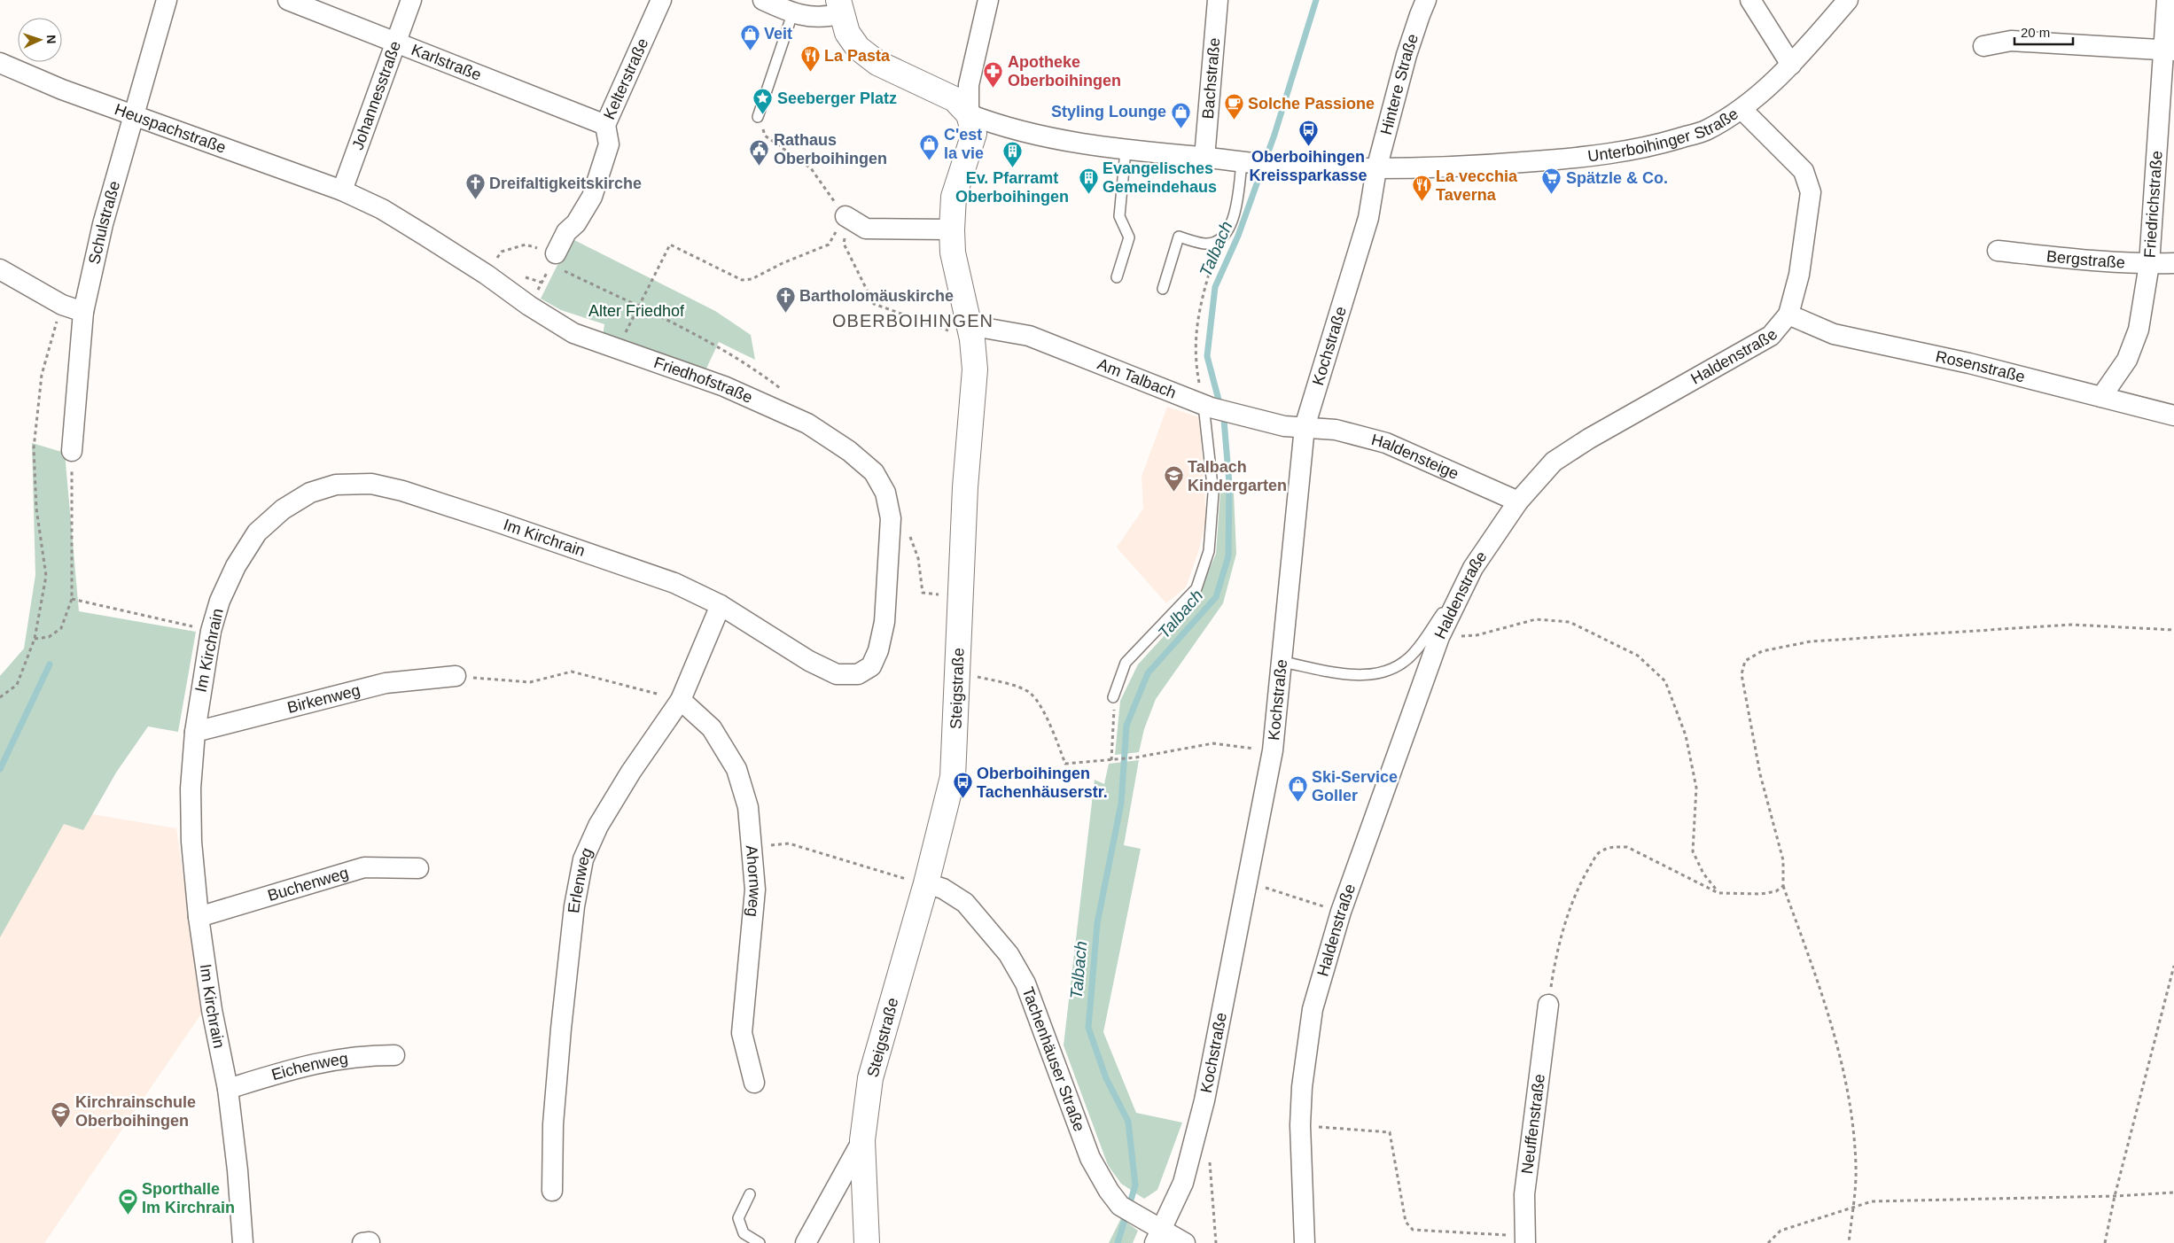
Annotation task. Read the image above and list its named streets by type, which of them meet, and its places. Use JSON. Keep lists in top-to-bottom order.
{
  "streets": {
    "street": [
      "Karlstraße",
      "Kelterstraße",
      "Bachstraße",
      "Hintere Straße",
      "Johannesstraße",
      "Heuspachstraße",
      "Unterboihinger Straße",
      "Friedrichstraße",
      "Schulstraße",
      "Bergstraße",
      "Kochstraße",
      "Haldenstraße",
      "Rosenstraße",
      "Am Talbach",
      "Friedhofstraße",
      "Haldensteige",
      "Im Kirchrain",
      "Steigstraße",
      "Birkenweg",
      "Ahornweg",
      "Erlenweg",
      "Buchenweg",
      "Tachenhäuser Straße",
      "Eichenweg",
      "Neuffenstraße"
    ]
  },
  "crossings": [
    ["Karlstraße", "Kelterstraße"],
    ["Karlstraße", "Johannesstraße"],
    ["Bachstraße", "Unterboihinger Straße"],
    ["Hintere Straße", "Unterboihinger Straße"],
    ["Hintere Straße", "Kochstraße"],
    ["Johannesstraße", "Heuspachstraße"],
    ["Johannesstraße", "Friedhofstraße"],
    ["Heuspachstraße", "Schulstraße"],
    ["Heuspachstraße", "Friedhofstraße"],
    ["Unterboihinger Straße", "Kochstraße"],
    ["Unterboihinger Straße", "Haldenstraße"],
    ["Unterboihinger Straße", "Steigstraße"],
    ["Friedrichstraße", "Bergstraße"],
    ["Friedrichstraße", "Rosenstraße"],
    ["Kochstraße", "Am Talbach"],
    ["Kochstraße", "Haldensteige"],
    ["Kochstraße", "Tachenhäuser Straße"],
    ["Haldenstraße", "Rosenstraße"],
    ["Haldenstraße", "Haldensteige"],
    ["Am Talbach", "Haldensteige"],
    ["Am Talbach", "Steigstraße"],
    ["Friedhofstraße", "Im Kirchrain"],
    ["Im Kirchrain", "Birkenweg"],
    ["Im Kirchrain", "Erlenweg"],
    ["Im Kirchrain", "Buchenweg"],
    ["Im Kirchrain", "Eichenweg"],
    ["Steigstraße", "Tachenhäuser Straße"],
    ["Ahornweg", "Erlenweg"]
  ],
  "districts": ["OBERBOIHINGEN"],
  "water": ["Talbach"],
  "parks": ["Alter Friedhof"],
  "places": {
    "shop": [
      "Veit",
      "Styling Lounge",
      "C'est la vie",
      "Ski-Service Goller"
    ],
    "restaurant": ["La Pasta", "La vecchia Taverna"],
    "pharmacy": ["Apotheke Oberboihingen"],
    "place": ["Seeberger Platz"],
    "cafe": ["Solche Passione"],
    "bus stop": ["Oberboihingen Kreissparkasse", "Oberboihingen Tachenhäuserstr."],
    "public building": ["Rathaus Oberboihingen"],
    "building": ["Ev. Pfarramt Oberboihingen", "Evangelisches Gemeindehaus"],
    "supermarket": ["Spätzle & Co."],
    "church": ["Dreifaltigkeitskirche", "Bartholomäuskirche"],
    "school or university": ["Talbach Kindergarten", "Kirchrainschule Oberboihingen"],
    "sports": ["Sporthalle Im Kirchrain"]
  },
  "scale_bar": "20 m",
  "north": "right"
}
